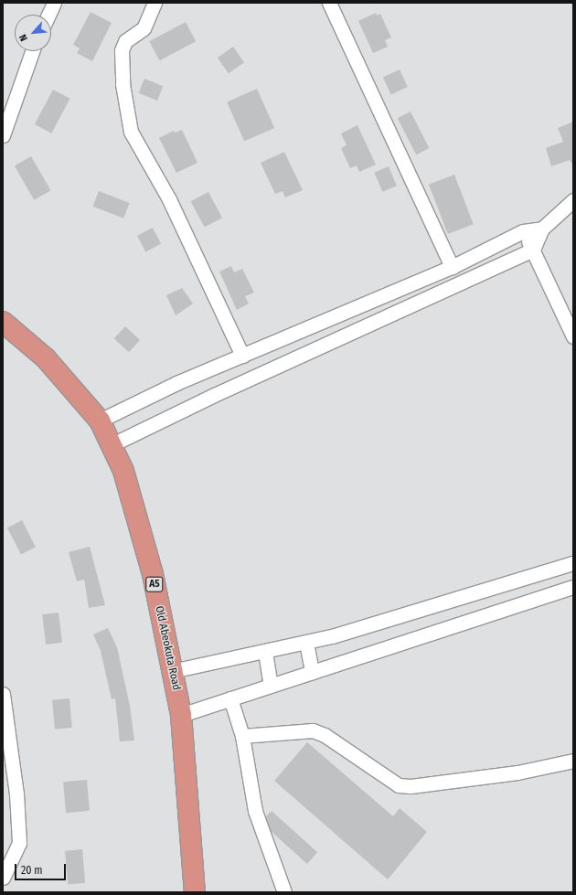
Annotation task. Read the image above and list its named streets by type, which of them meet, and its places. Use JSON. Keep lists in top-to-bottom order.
{
  "streets": {
    "highway": ["A5", "Old Abeokuta Road"]
  },
  "scale_bar": "20 m",
  "north": "bottom left"
}
